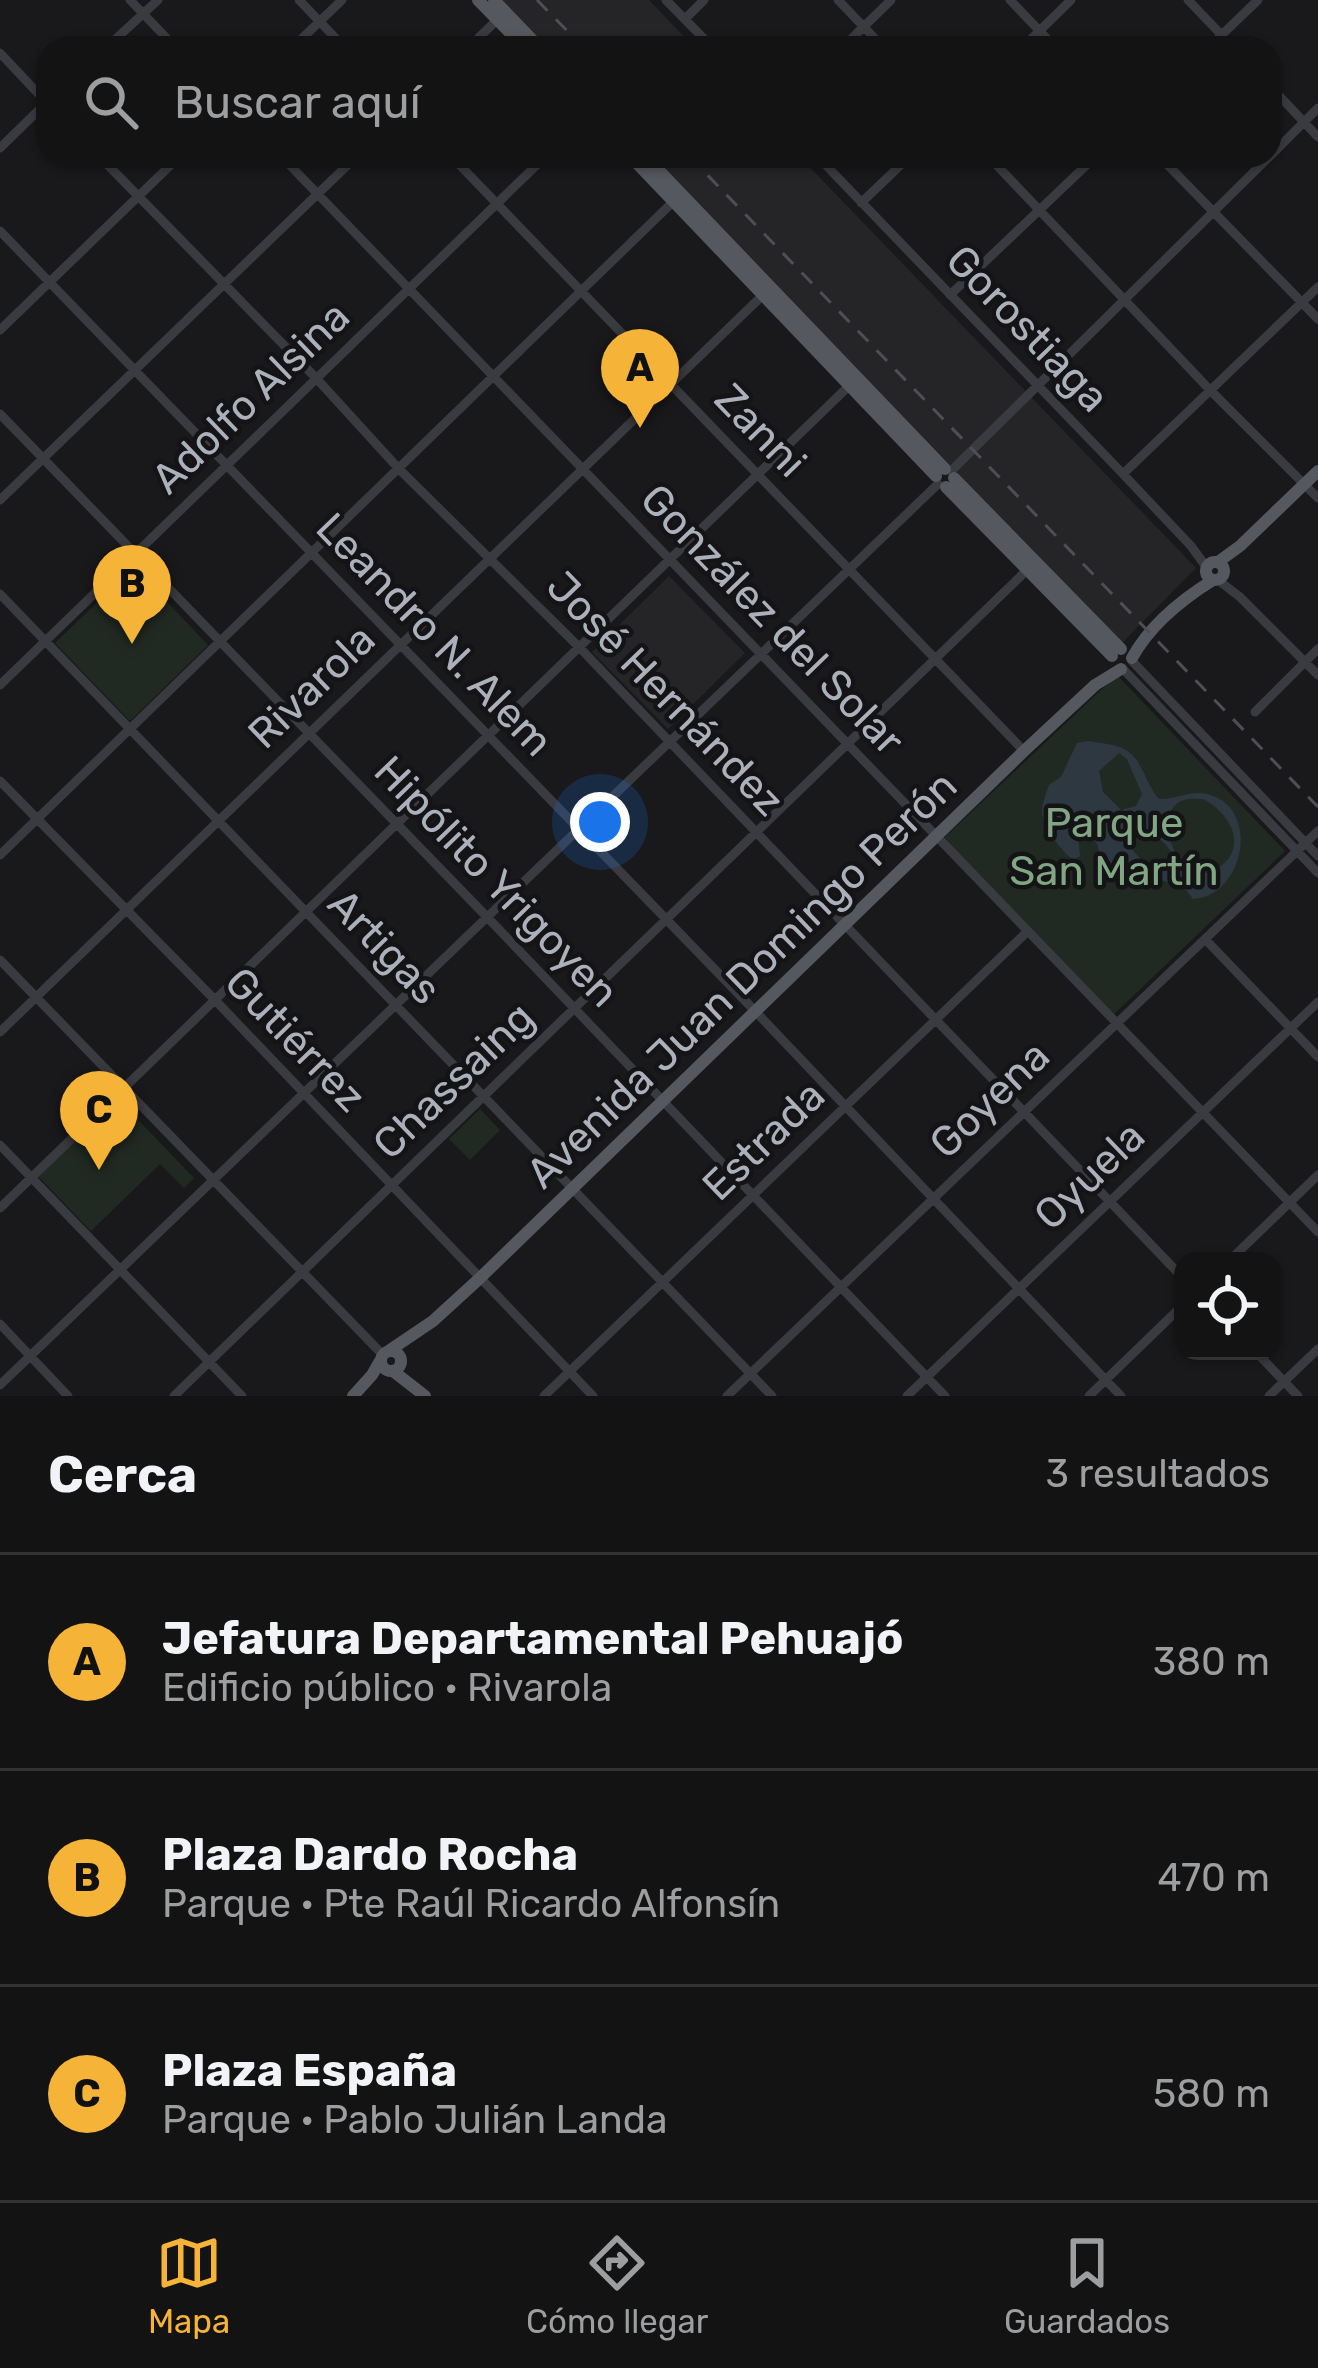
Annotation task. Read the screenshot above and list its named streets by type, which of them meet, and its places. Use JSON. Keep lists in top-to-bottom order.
{
  "streets": {
    "main road": ["Avenida Juan Domingo Perón"],
    "street": [
      "Gorostiaga",
      "Adolfo Alsina",
      "Zanni",
      "González del Solar",
      "Leandro N. Alem",
      "Rivarola",
      "José Hernández",
      "Hipólito Yrigoyen",
      "Artigas",
      "Gutiérrez",
      "Chassaing",
      "Goyena",
      "Estrada",
      "Oyuela"
    ]
  },
  "crossings": [
    ["Gorostiaga", "Avenida Juan Domingo Perón"],
    ["Adolfo Alsina", "Zanni"],
    ["Adolfo Alsina", "González del Solar"],
    ["Adolfo Alsina", "Leandro N. Alem"],
    ["Adolfo Alsina", "José Hernández"],
    ["Adolfo Alsina", "Hipólito Yrigoyen"],
    ["Adolfo Alsina", "Artigas"],
    ["Zanni", "Rivarola"],
    ["Zanni", "Avenida Juan Domingo Perón"],
    ["Zanni", "Chassaing"],
    ["González del Solar", "Rivarola"],
    ["González del Solar", "Avenida Juan Domingo Perón"],
    ["González del Solar", "Chassaing"],
    ["González del Solar", "Goyena"],
    ["González del Solar", "Estrada"],
    ["González del Solar", "Oyuela"],
    ["Leandro N. Alem", "Rivarola"],
    ["Leandro N. Alem", "Avenida Juan Domingo Perón"],
    ["Leandro N. Alem", "Chassaing"],
    ["Leandro N. Alem", "Goyena"],
    ["Leandro N. Alem", "Estrada"],
    ["Leandro N. Alem", "Oyuela"],
    ["Rivarola", "José Hernández"],
    ["Rivarola", "Hipólito Yrigoyen"],
    ["Rivarola", "Artigas"],
    ["Rivarola", "Gutiérrez"],
    ["José Hernández", "Avenida Juan Domingo Perón"],
    ["José Hernández", "Chassaing"],
    ["José Hernández", "Goyena"],
    ["José Hernández", "Estrada"],
    ["José Hernández", "Oyuela"],
    ["Hipólito Yrigoyen", "Avenida Juan Domingo Perón"],
    ["Hipólito Yrigoyen", "Chassaing"],
    ["Hipólito Yrigoyen", "Goyena"],
    ["Hipólito Yrigoyen", "Estrada"],
    ["Hipólito Yrigoyen", "Oyuela"],
    ["Artigas", "Avenida Juan Domingo Perón"],
    ["Artigas", "Chassaing"],
    ["Artigas", "Goyena"],
    ["Artigas", "Estrada"],
    ["Avenida Juan Domingo Perón", "Gutiérrez"],
    ["Gutiérrez", "Chassaing"],
    ["Gutiérrez", "Estrada"]
  ],
  "parks": ["Parque San Martín"],
  "page": {
    "search": "Buscar aquí",
    "pins": ["A", "B", "C"],
    "heading": ["Cerca", "3 resultados"],
    "list": [
      {
        "mark": "A",
        "name": "Jefatura Departamental Pehuajó",
        "note": "Edificio público · Rivarola",
        "value": "380 m"
      },
      {
        "mark": "B",
        "name": "Plaza Dardo Rocha",
        "note": "Parque · Pte Raúl Ricardo Alfonsín",
        "value": "470 m"
      },
      {
        "mark": "C",
        "name": "Plaza España",
        "note": "Parque · Pablo Julián Landa",
        "value": "580 m"
      }
    ],
    "nav": ["Mapa", "Cómo llegar", "Guardados"]
  }
}
